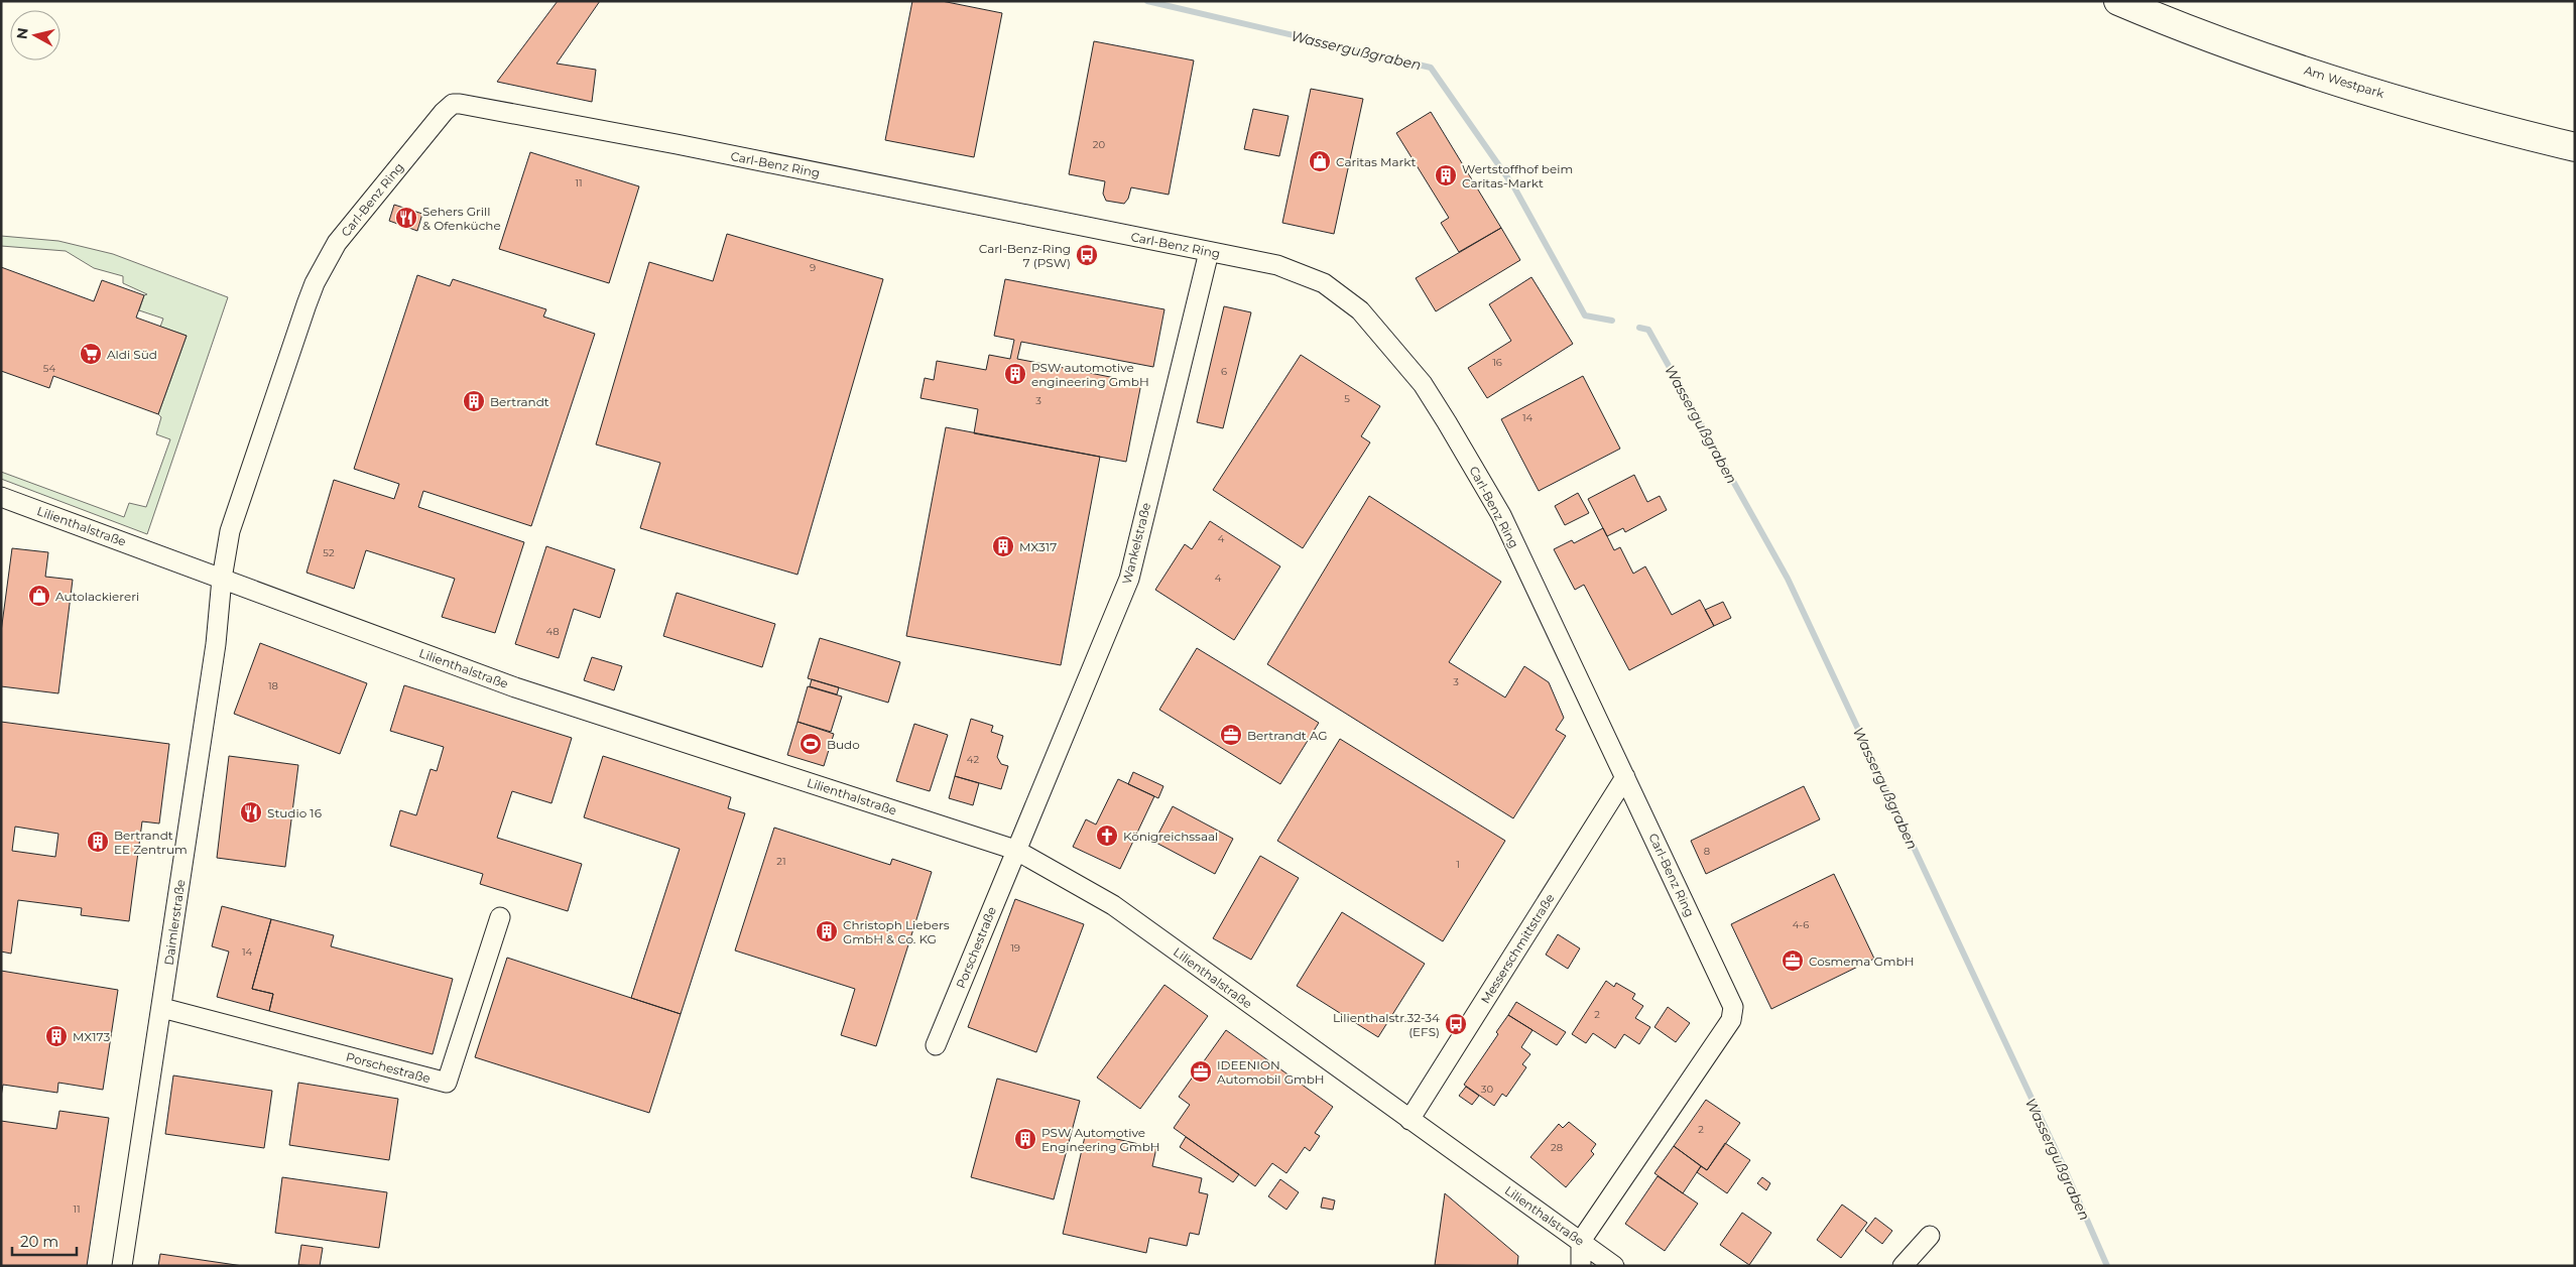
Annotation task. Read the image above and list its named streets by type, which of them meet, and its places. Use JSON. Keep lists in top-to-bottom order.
{
  "streets": {
    "main road": ["Am Westpark"],
    "street": [
      "Carl-Benz Ring",
      "Lilienthalstraße",
      "Wankelstraße",
      "Daimlerstraße",
      "Porschestraße",
      "Messerschmittstraße"
    ]
  },
  "crossings": [
    ["Carl-Benz Ring", "Lilienthalstraße"],
    ["Carl-Benz Ring", "Wankelstraße"],
    ["Carl-Benz Ring", "Daimlerstraße"],
    ["Carl-Benz Ring", "Messerschmittstraße"],
    ["Lilienthalstraße", "Wankelstraße"],
    ["Lilienthalstraße", "Daimlerstraße"],
    ["Lilienthalstraße", "Porschestraße"],
    ["Lilienthalstraße", "Messerschmittstraße"],
    ["Wankelstraße", "Porschestraße"],
    ["Daimlerstraße", "Porschestraße"]
  ],
  "water": ["Wassergußgraben"],
  "places": {
    "shop": ["Caritas Markt", "Autolackiereri"],
    "building": [
      "Wertstoffhof beim Caritas-Markt",
      "PSW automotive engineering GmbH",
      "Bertrandt",
      "MX317",
      "Bertrandt EE Zentrum",
      "Christoph Liebers GmbH & Co. KG",
      "MX173",
      "PSW Automotive Engineering GmbH"
    ],
    "restaurant": ["Sehers Grill & Ofenküche", "Studio 16"],
    "bus stop": ["Carl-Benz-Ring 7 (PSW)", "Lilienthalstr.32-34 (EFS)"],
    "supermarket": ["Aldi Süd"],
    "office": ["Bertrandt AG", "Cosmema GmbH", "IDEENION Automobil GmbH"],
    "sports": ["Budo"],
    "church": ["Königreichssaal"]
  },
  "house_numbers": [
    "20",
    "11",
    "9",
    "16",
    "54",
    "6",
    "5",
    "3",
    "14",
    "4",
    "52",
    "4",
    "48",
    "3",
    "18",
    "42",
    "8",
    "21",
    "1",
    "4-6",
    "19",
    "14",
    "2",
    "30",
    "2",
    "28",
    "11"
  ],
  "scale_bar": "20 m",
  "north": "left"
}
